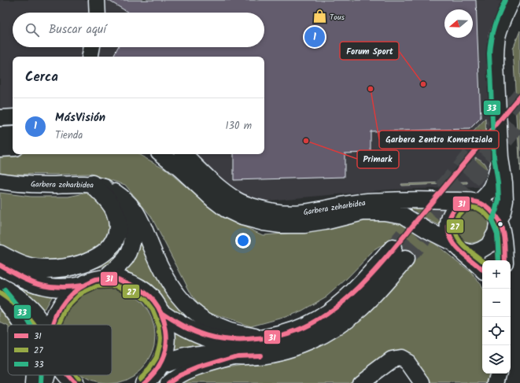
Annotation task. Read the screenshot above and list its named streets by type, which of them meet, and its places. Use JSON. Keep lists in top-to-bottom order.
{
  "streets": {
    "street": ["Garbera zeharbidea"]
  },
  "places": {
    "shop": ["Tous"],
    "other": ["Forum Sport", "Garbera Zentro Komertziala", "Primark"]
  },
  "lines": ["transit line 33", "transit line 31", "transit line 27"],
  "legend": ["31", "27", "33"],
  "north": "left",
  "page": {
    "search": "Buscar aquí",
    "pins": "1",
    "heading": "Cerca",
    "list": [
      {
        "mark": "1",
        "name": "MásVisión",
        "note": "Tienda",
        "value": "130 m"
      }
    ],
    "map_buttons": ["+", "−"]
  }
}
